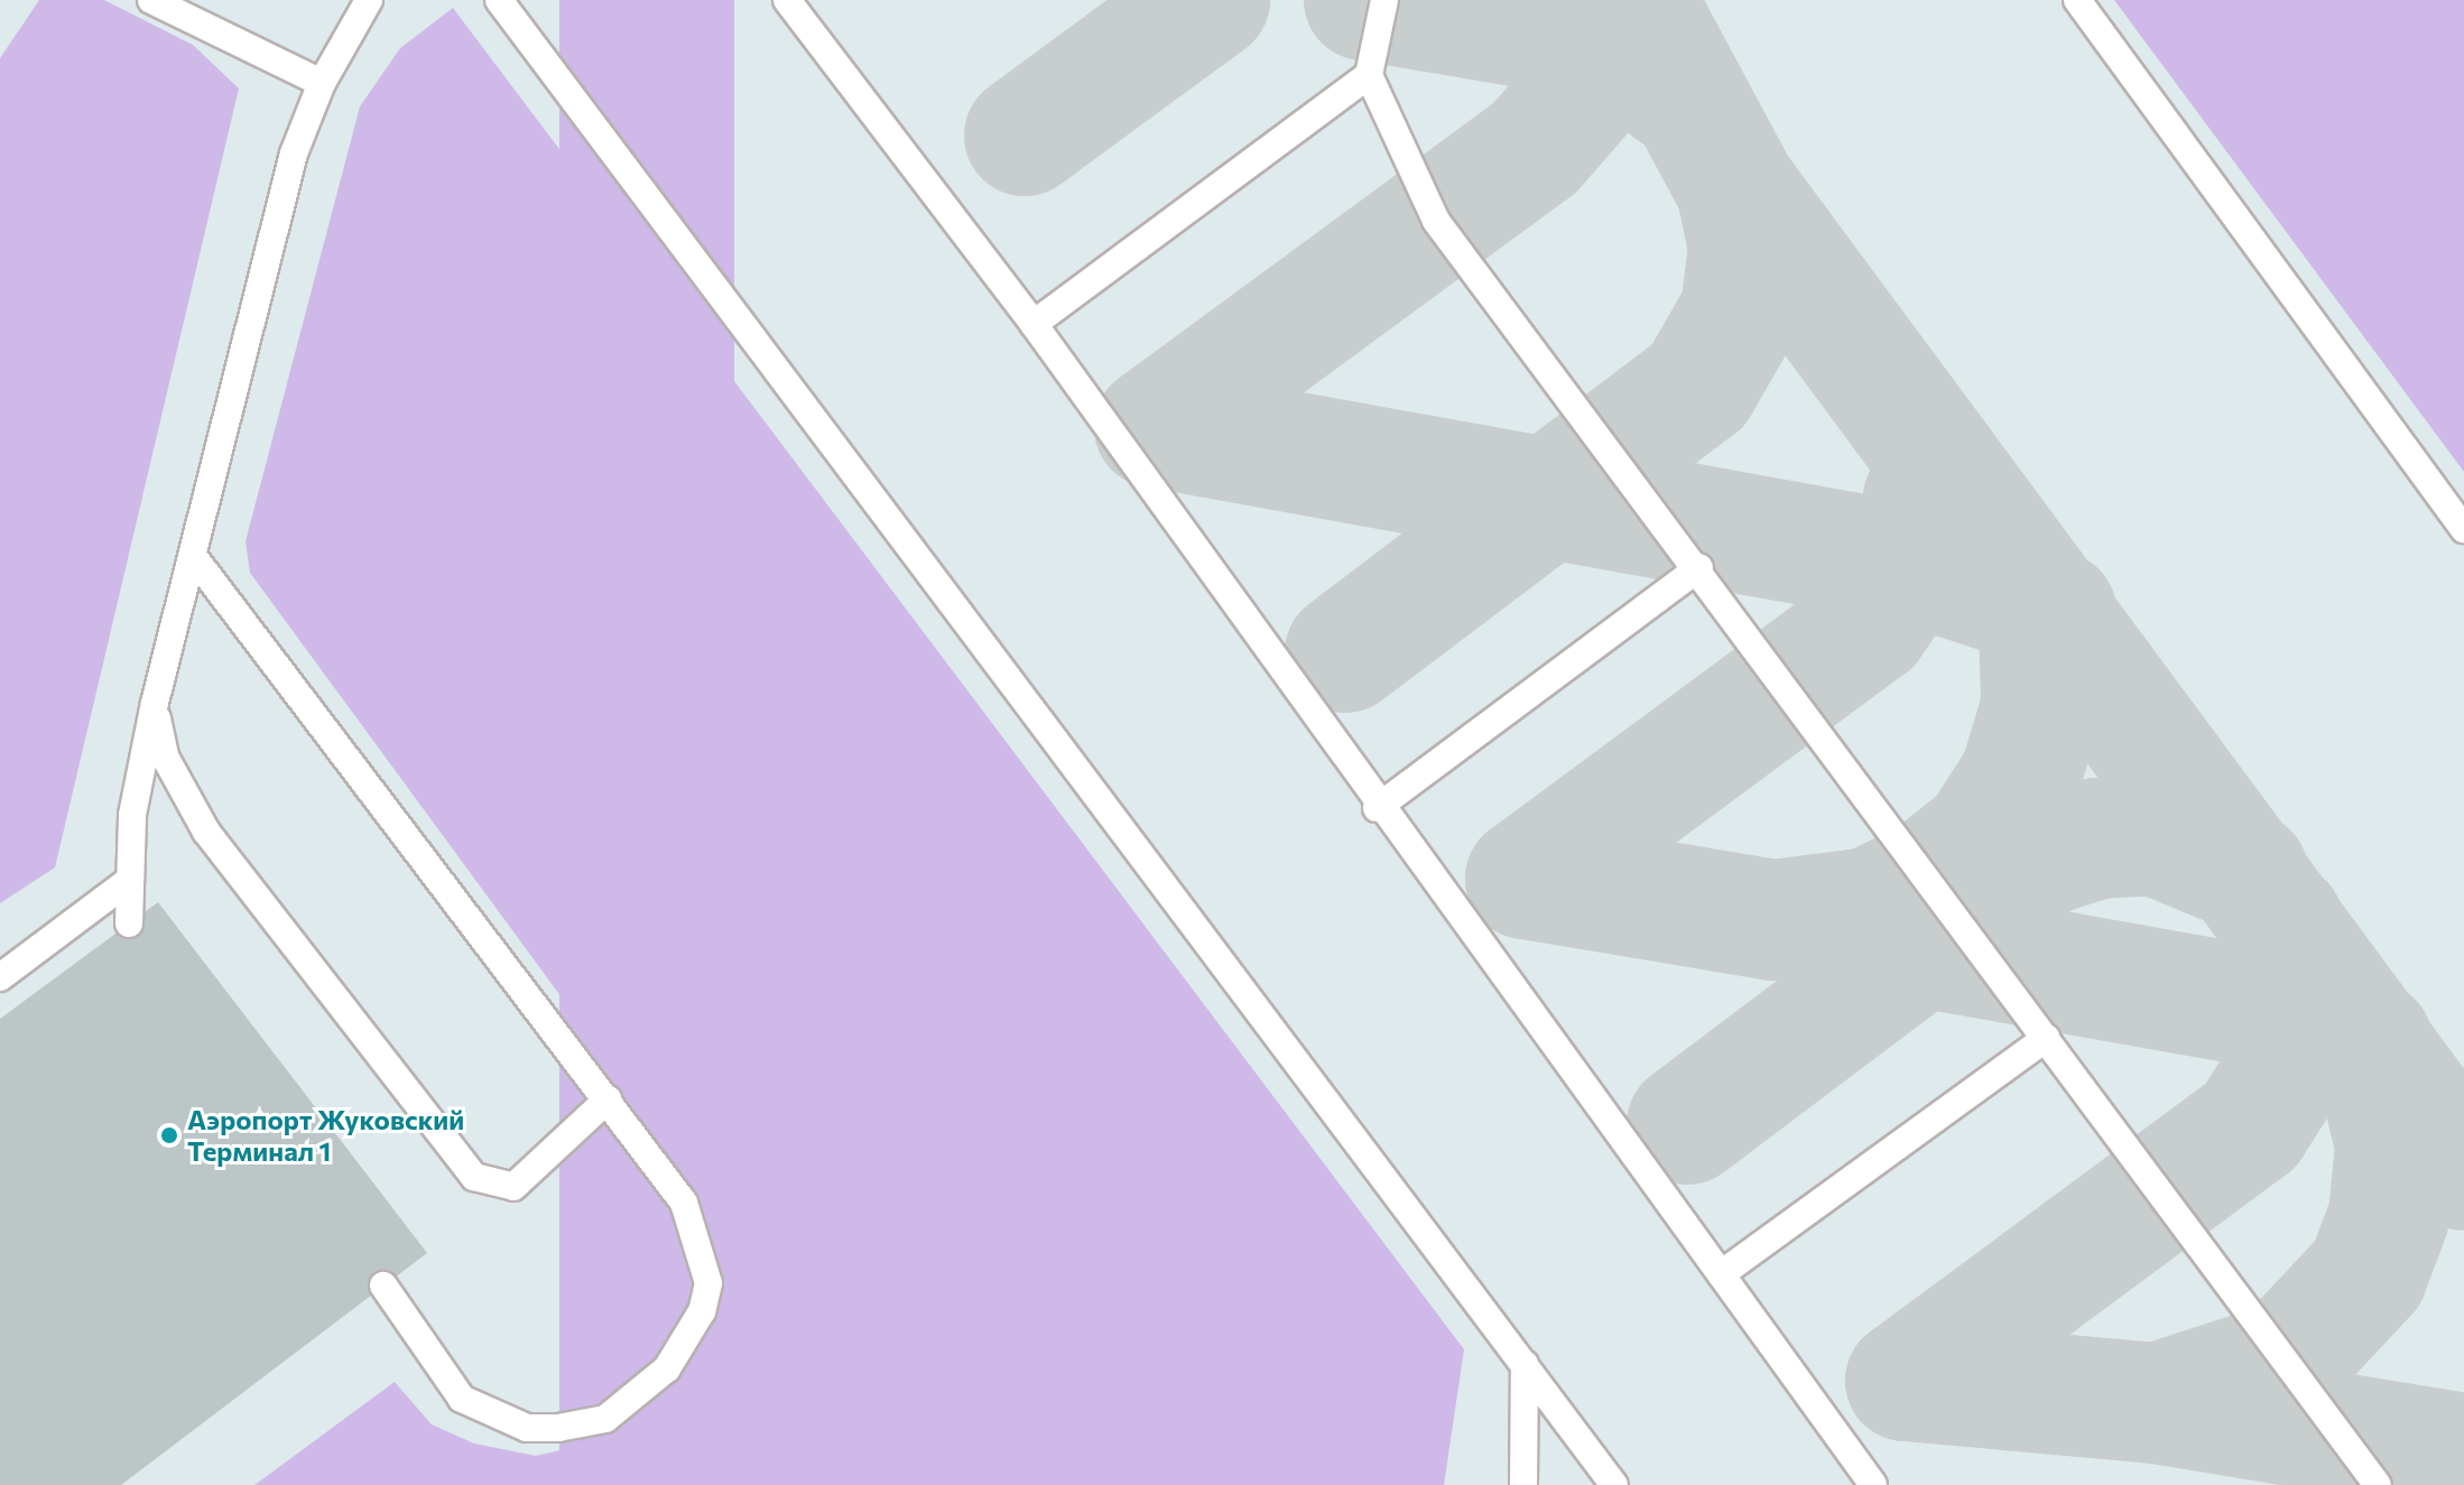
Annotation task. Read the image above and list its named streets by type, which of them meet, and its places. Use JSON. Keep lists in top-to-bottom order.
{
  "places": ["Аэропорт Жуковский Терминал 1"]
}
